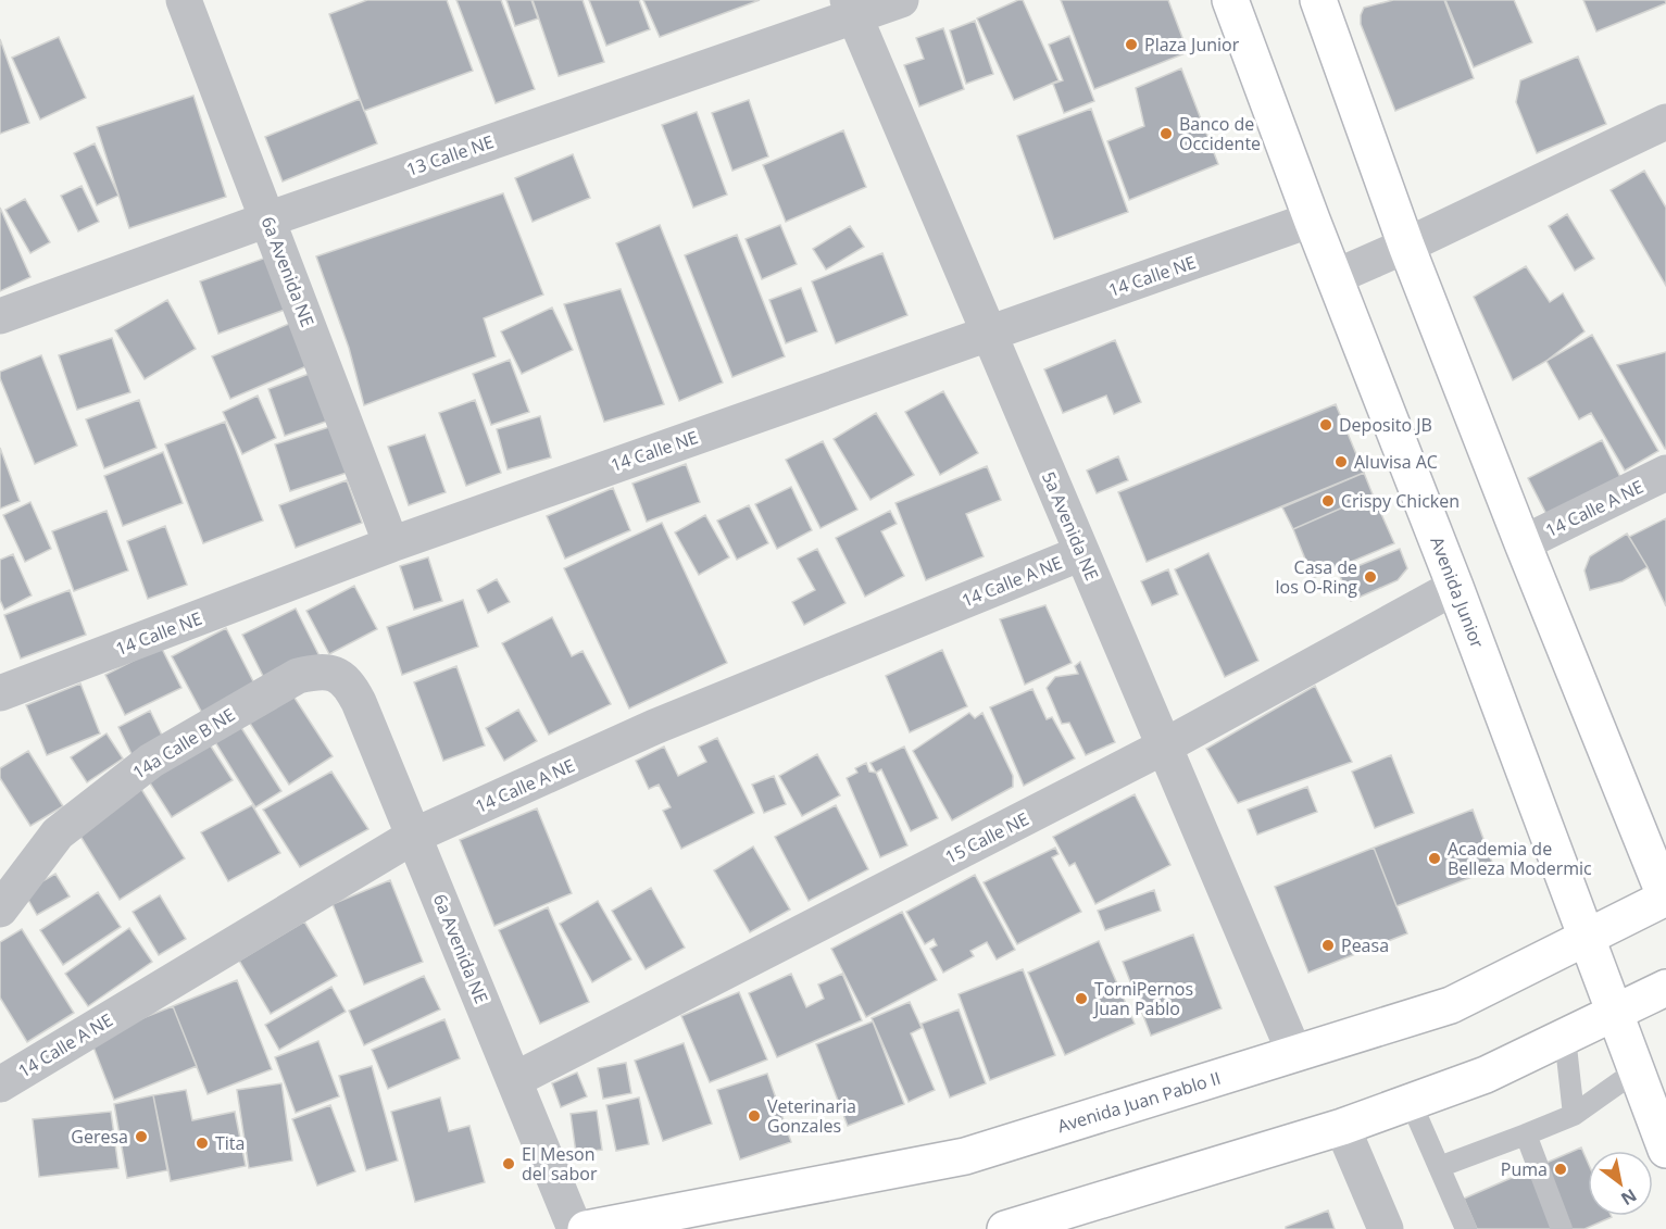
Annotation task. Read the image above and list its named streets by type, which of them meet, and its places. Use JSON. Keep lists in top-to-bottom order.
{
  "streets": {
    "main road": ["Avenida Junior", "Avenida Juan Pablo II"],
    "street": [
      "13 Calle NE",
      "6a Avenida NE",
      "14 Calle NE",
      "14 Calle A NE",
      "5a Avenida NE",
      "14a Calle B NE",
      "15 Calle NE"
    ]
  },
  "crossings": [
    ["13 Calle NE", "6a Avenida NE"],
    ["13 Calle NE", "5a Avenida NE"],
    ["6a Avenida NE", "14 Calle NE"],
    ["6a Avenida NE", "14 Calle A NE"],
    ["6a Avenida NE", "14a Calle B NE"],
    ["6a Avenida NE", "15 Calle NE"],
    ["14 Calle NE", "5a Avenida NE"],
    ["14 Calle NE", "Avenida Junior"],
    ["14 Calle A NE", "5a Avenida NE"],
    ["5a Avenida NE", "15 Calle NE"],
    ["5a Avenida NE", "Avenida Juan Pablo II"],
    ["Avenida Junior", "15 Calle NE"],
    ["Avenida Junior", "Avenida Juan Pablo II"]
  ],
  "places": [
    "Plaza Junior",
    "Banco de Occidente",
    "Deposito JB",
    "Aluvisa AC",
    "Crispy Chicken",
    "Casa de los O-Ring",
    "Academia de Belleza Modermic",
    "Peasa",
    "TorniPernos Juan Pablo",
    "Veterinaria Gonzales",
    "Geresa",
    "Tita",
    "El Meson del sabor",
    "Puma"
  ],
  "north": "bottom right"
}
